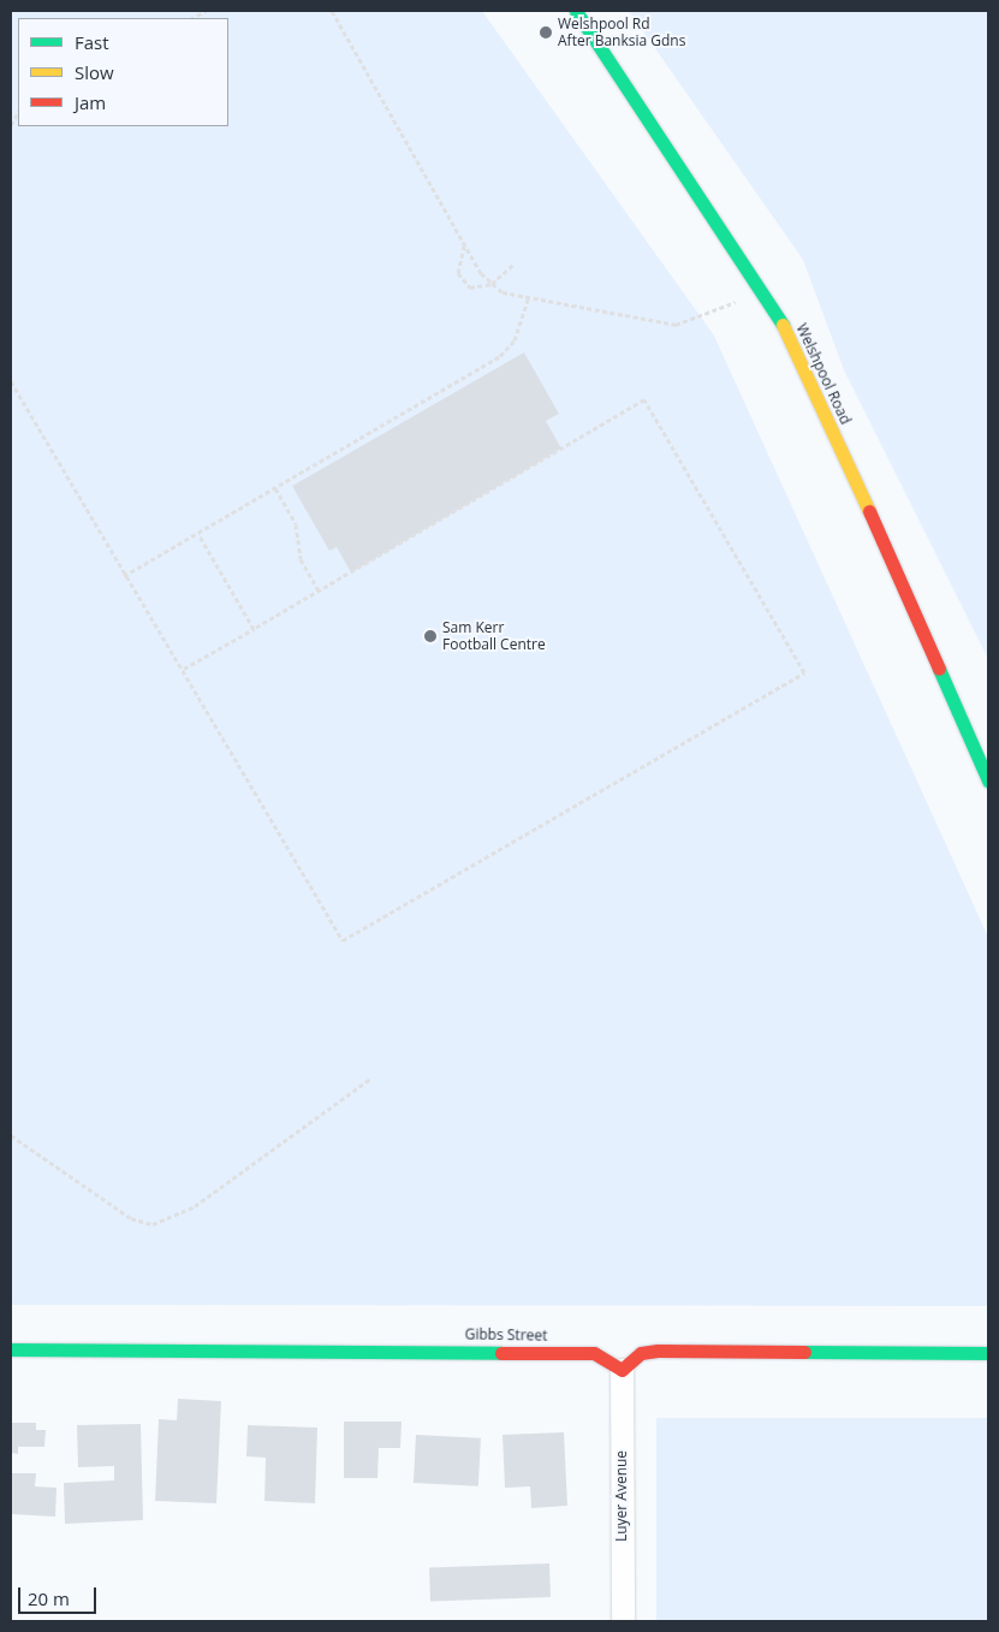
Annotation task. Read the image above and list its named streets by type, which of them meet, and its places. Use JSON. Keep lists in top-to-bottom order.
{
  "streets": {
    "street": ["Welshpool Road", "Gibbs Street", "Luyer Avenue"]
  },
  "crossings": [
    ["Gibbs Street", "Luyer Avenue"]
  ],
  "places": ["Welshpool Rd After Banksia Gdns", "Sam Kerr Football Centre"],
  "legend": ["Fast", "Slow", "Jam"],
  "scale_bar": "20 m"
}
